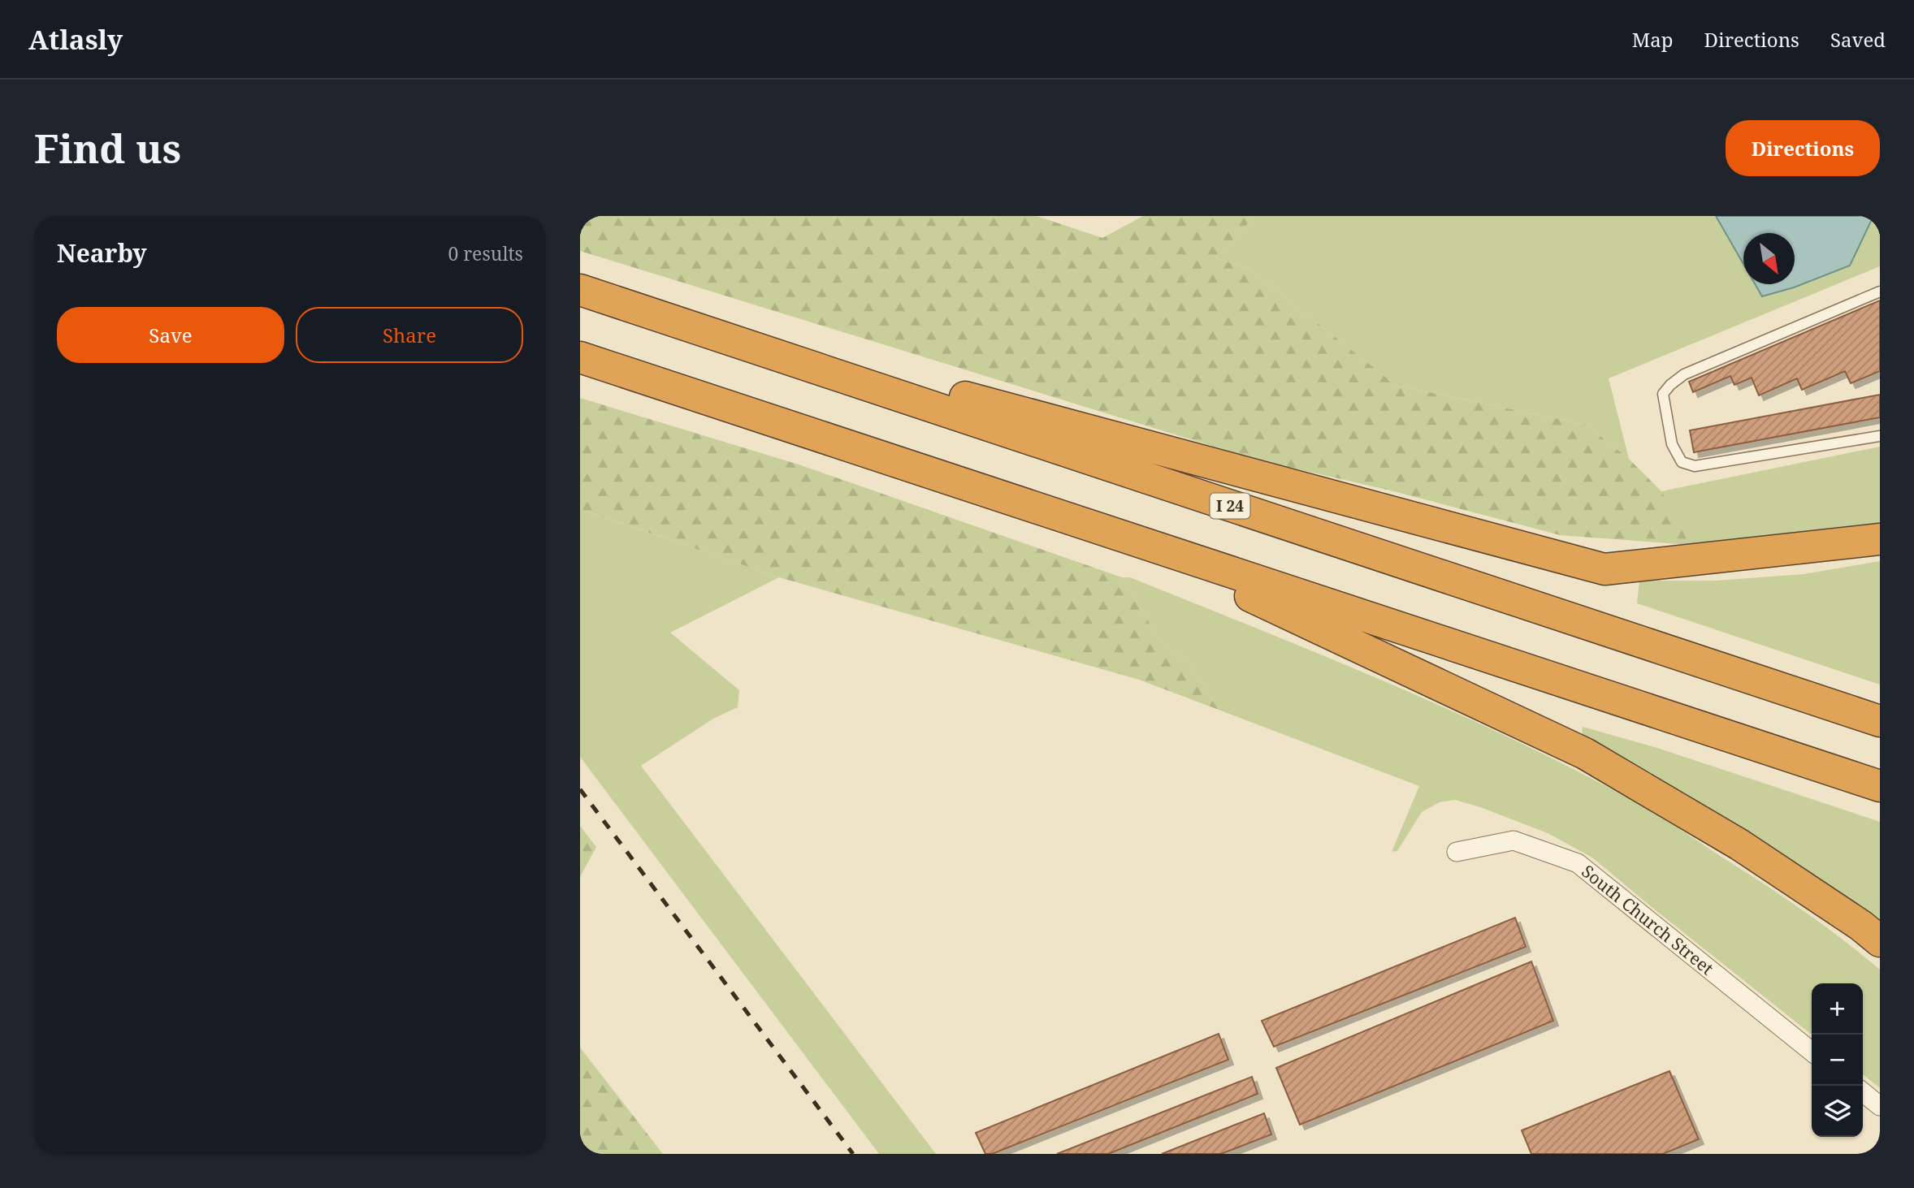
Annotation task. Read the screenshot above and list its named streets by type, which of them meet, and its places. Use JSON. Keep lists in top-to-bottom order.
{
  "streets": {
    "highway": ["I 24"],
    "street": ["South Church Street"]
  },
  "north": "bottom right",
  "page": {
    "header": "Atlasly",
    "nav": ["Map", "Directions", "Saved"],
    "buttons": [
      "Directions",
      ["Save", "Share"]
    ],
    "title": "Find us",
    "heading": ["Nearby", "0 results"],
    "map_buttons": ["+", "−"]
  }
}
